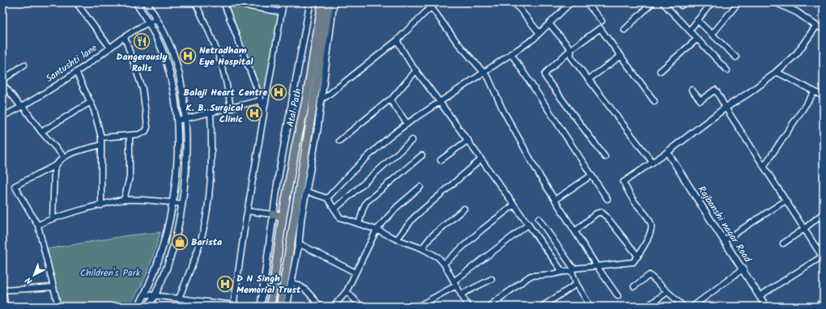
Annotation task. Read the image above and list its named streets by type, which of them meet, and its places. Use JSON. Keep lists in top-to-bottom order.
{
  "streets": {
    "main road": ["Atal Path"],
    "street": ["Santushti lane", "Rajbanshi nagar Road"]
  },
  "parks": ["Children's Park"],
  "places": {
    "restaurant": ["Dangerously Rolls"],
    "hospital": [
      "Netradham Eye Hospital",
      "Balaji Heart Centre",
      "K. B. Surgical Clinic",
      "D N Singh Memorial Trust"
    ],
    "shop": ["Barista"]
  },
  "north": "bottom left"
}
